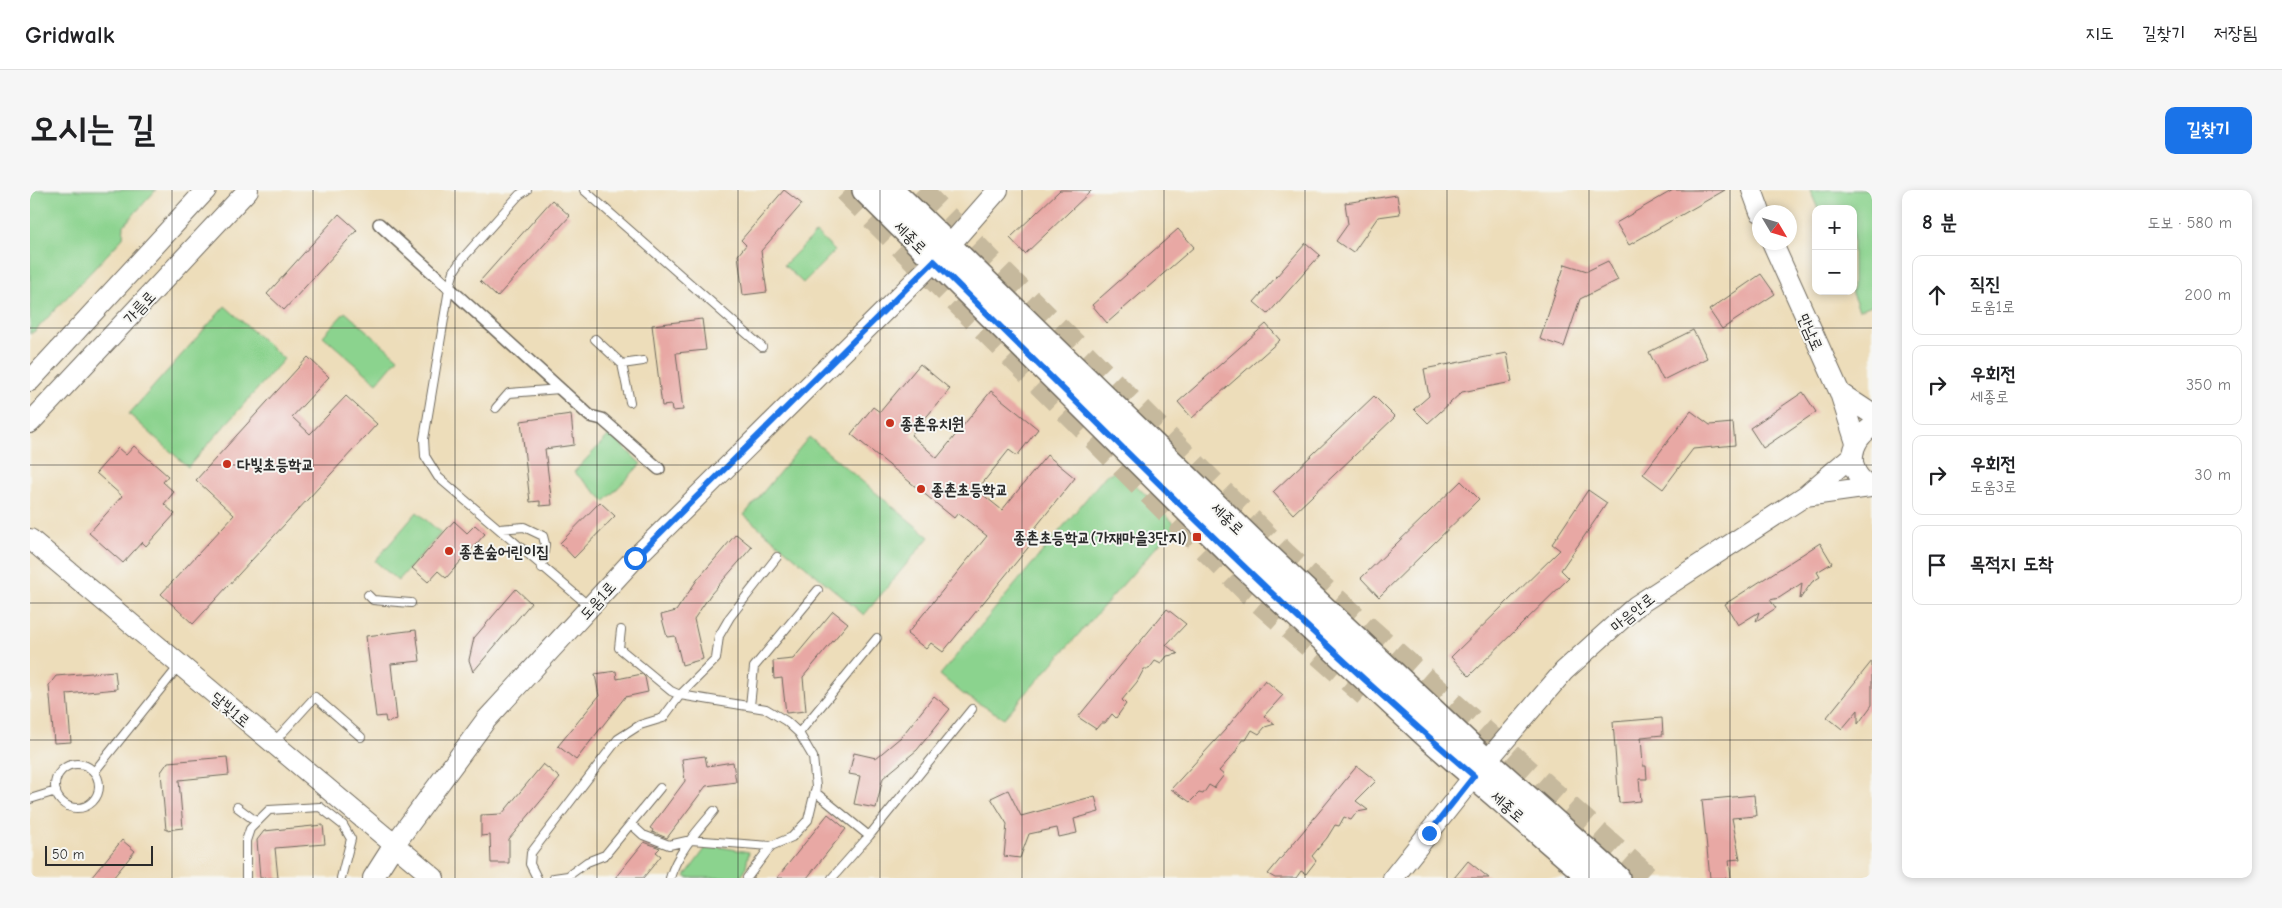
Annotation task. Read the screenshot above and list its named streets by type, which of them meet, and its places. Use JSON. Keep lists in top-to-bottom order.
{
  "streets": {
    "main road": ["세종로"],
    "street": [
      "가름로",
      "만남로",
      "도움1로",
      "마음안로",
      "달빛1로"
    ]
  },
  "crossings": [
    ["세종로", "도움1로"],
    ["세종로", "마음안로"],
    ["만남로", "마음안로"],
    ["도움1로", "달빛1로"]
  ],
  "places": {
    "other": [
      "종촌유치원",
      "다빛초등학교",
      "종촌초등학교",
      "종촌숲어린이집"
    ],
    "transit": ["종촌초등학교(가재마을3단지)"]
  },
  "scale_bar": "50 m",
  "north": "bottom right",
  "page": {
    "header": "Gridwalk",
    "nav": ["지도", "길찾기", "저장됨"],
    "buttons": "길찾기",
    "title": "오시는 길",
    "heading": ["8 분", "도보 · 580 m"],
    "map_buttons": ["+", "−"],
    "list": [
      ["직진", "도움1로", "200 m"],
      ["우회전", "세종로", "350 m"],
      ["우회전", "도움3로", "30 m"],
      "목적지 도착"
    ],
    "scale": "50 m"
  }
}
